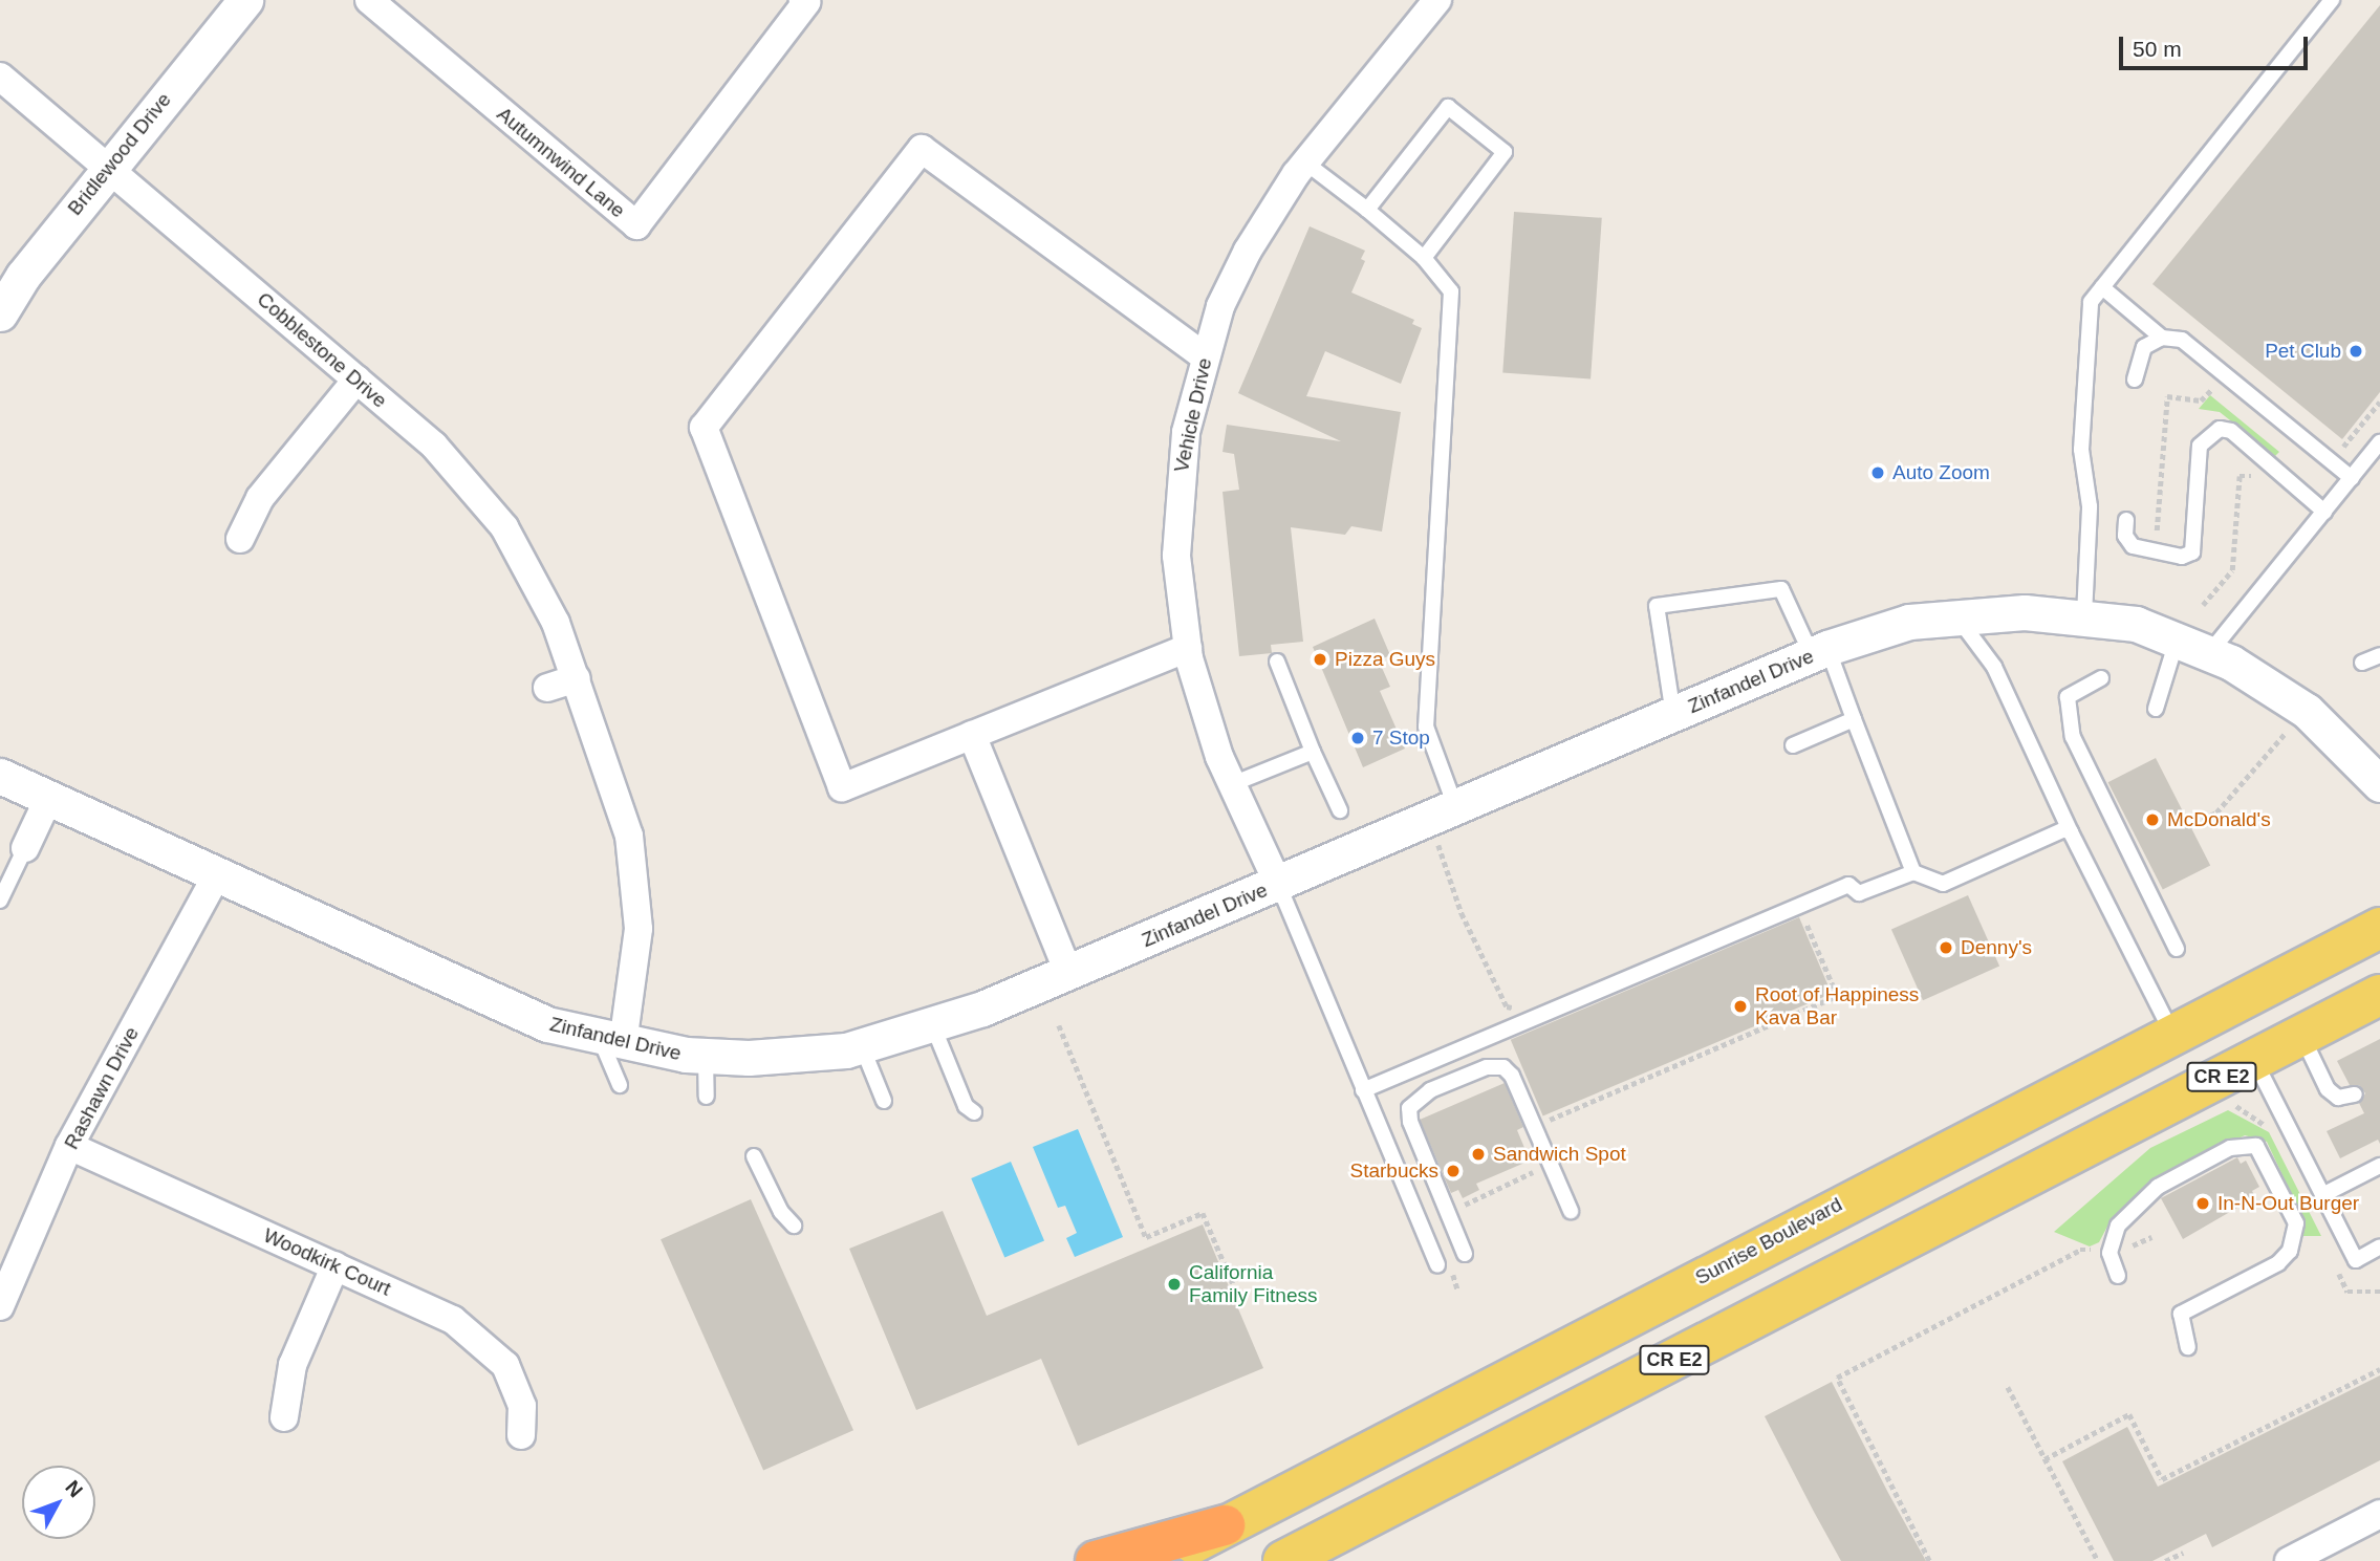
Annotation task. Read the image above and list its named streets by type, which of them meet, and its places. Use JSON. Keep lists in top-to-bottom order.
{
  "streets": {
    "main road": ["CR E2", "Sunrise Boulevard"],
    "street": [
      "Bridlewood Drive",
      "Autumnwind Lane",
      "Cobblestone Drive",
      "Vehicle Drive",
      "Zinfandel Drive",
      "Rashawn Drive",
      "Woodkirk Court"
    ]
  },
  "crossings": [
    ["Bridlewood Drive", "Cobblestone Drive"],
    ["Cobblestone Drive", "Zinfandel Drive"],
    ["Vehicle Drive", "Zinfandel Drive"],
    ["Zinfandel Drive", "Rashawn Drive"],
    ["Rashawn Drive", "Woodkirk Court"]
  ],
  "places": [
    "Pet Club",
    "Auto Zoom",
    "Pizza Guys",
    "7 Stop",
    "McDonald's",
    "Denny's",
    "Root of Happiness Kava Bar",
    "Sandwich Spot",
    "Starbucks",
    "In-N-Out Burger",
    "California Family Fitness"
  ],
  "scale_bar": "50 m",
  "north": "top right"
}
